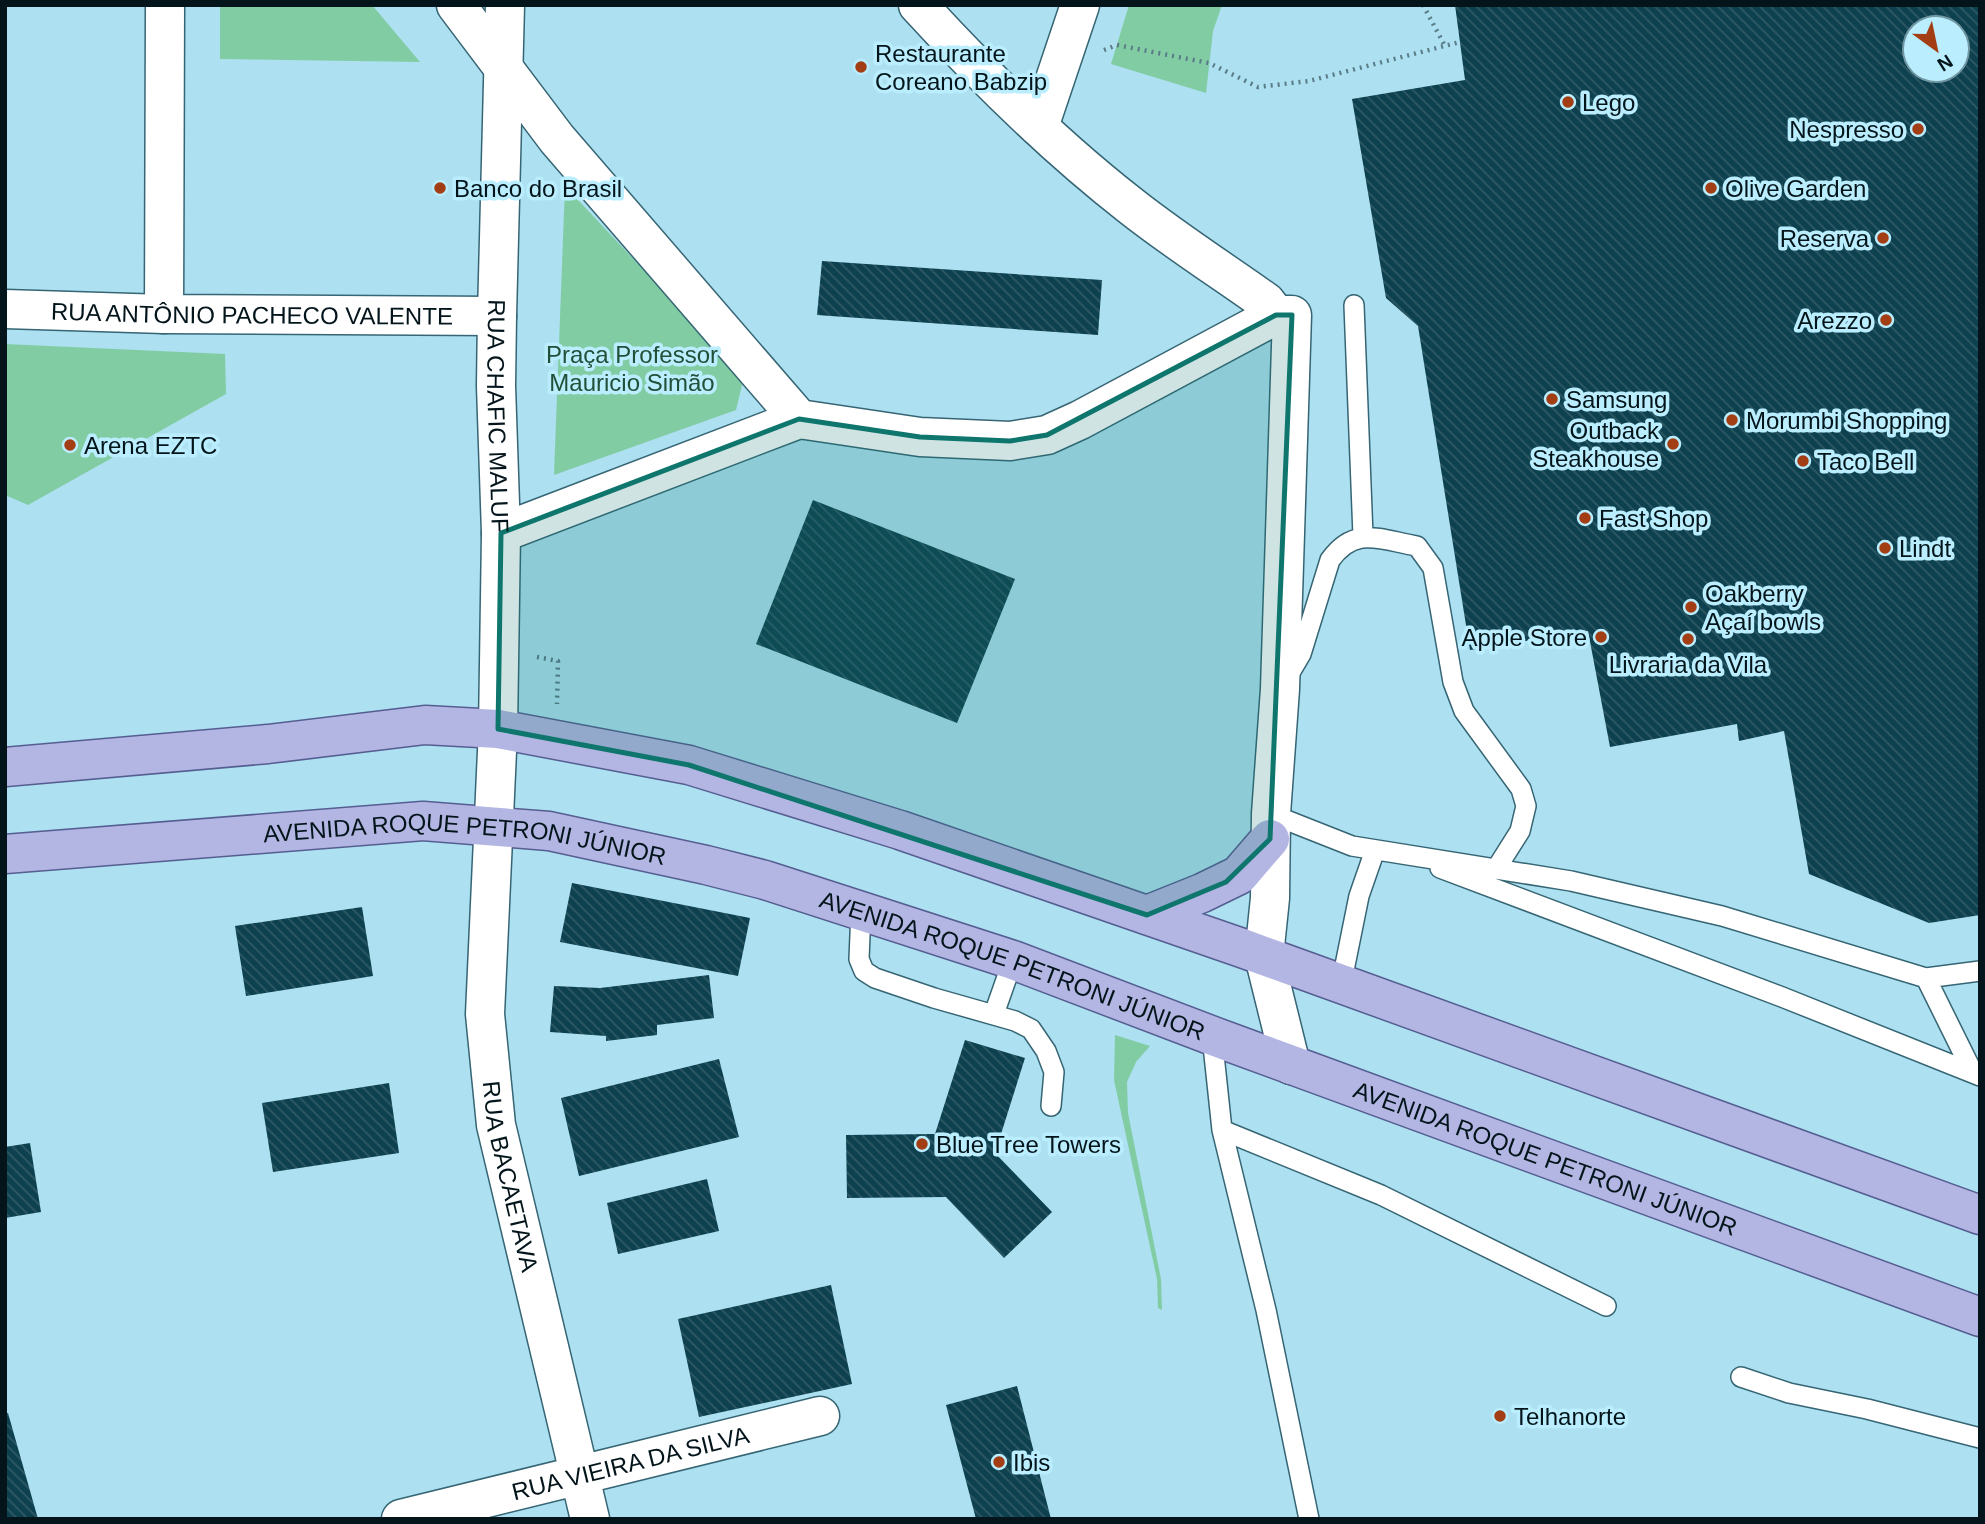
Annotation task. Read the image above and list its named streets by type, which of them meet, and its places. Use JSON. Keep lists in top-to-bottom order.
{
  "streets": {
    "main road": ["AVENIDA ROQUE PETRONI JÚNIOR"],
    "street": [
      "RUA ANTÔNIO PACHECO VALENTE",
      "RUA CHAFIC MALUF",
      "RUA BACAETAVA",
      "RUA VIEIRA DA SILVA"
    ]
  },
  "crossings": [
    ["RUA ANTÔNIO PACHECO VALENTE", "RUA CHAFIC MALUF"],
    ["RUA CHAFIC MALUF", "AVENIDA ROQUE PETRONI JÚNIOR"],
    ["RUA CHAFIC MALUF", "RUA BACAETAVA"],
    ["AVENIDA ROQUE PETRONI JÚNIOR", "RUA BACAETAVA"],
    ["RUA BACAETAVA", "RUA VIEIRA DA SILVA"]
  ],
  "parks": ["Praça Professor Mauricio Simão"],
  "places": [
    "Restaurante Coreano Babzip",
    "Lego",
    "Nespresso",
    "Banco do Brasil",
    "Olive Garden",
    "Reserva",
    "Arezzo",
    "Samsung",
    "Morumbi Shopping",
    "Outback Steakhouse",
    "Arena EZTC",
    "Taco Bell",
    "Fast Shop",
    "Lindt",
    "Oakberry Açaí bowls",
    "Apple Store",
    "Livraria da Vila",
    "Blue Tree Towers",
    "Telhanorte",
    "Ibis"
  ],
  "north": "bottom right"
}
